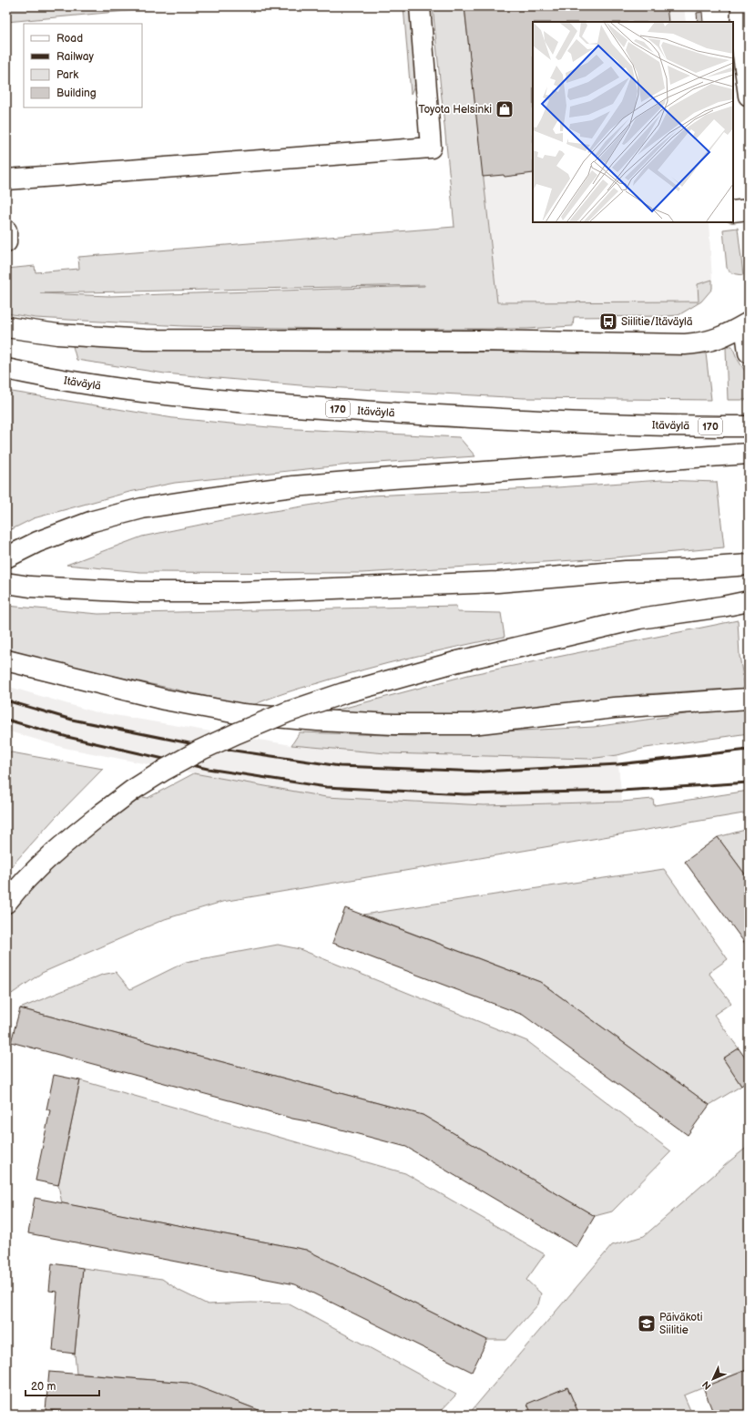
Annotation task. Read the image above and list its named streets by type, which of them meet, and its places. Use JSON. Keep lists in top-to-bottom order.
{
  "streets": {
    "main road": ["Itäväylä", "170"]
  },
  "places": {
    "shop": ["Toyota Helsinki"],
    "bus stop": ["Siilitie/Itäväylä"],
    "school or university": ["Päiväkoti Siilitie"]
  },
  "legend": [
    "Road",
    "Railway",
    "Park",
    "Building"
  ],
  "scale_bar": "20 m",
  "north": "bottom left"
}
